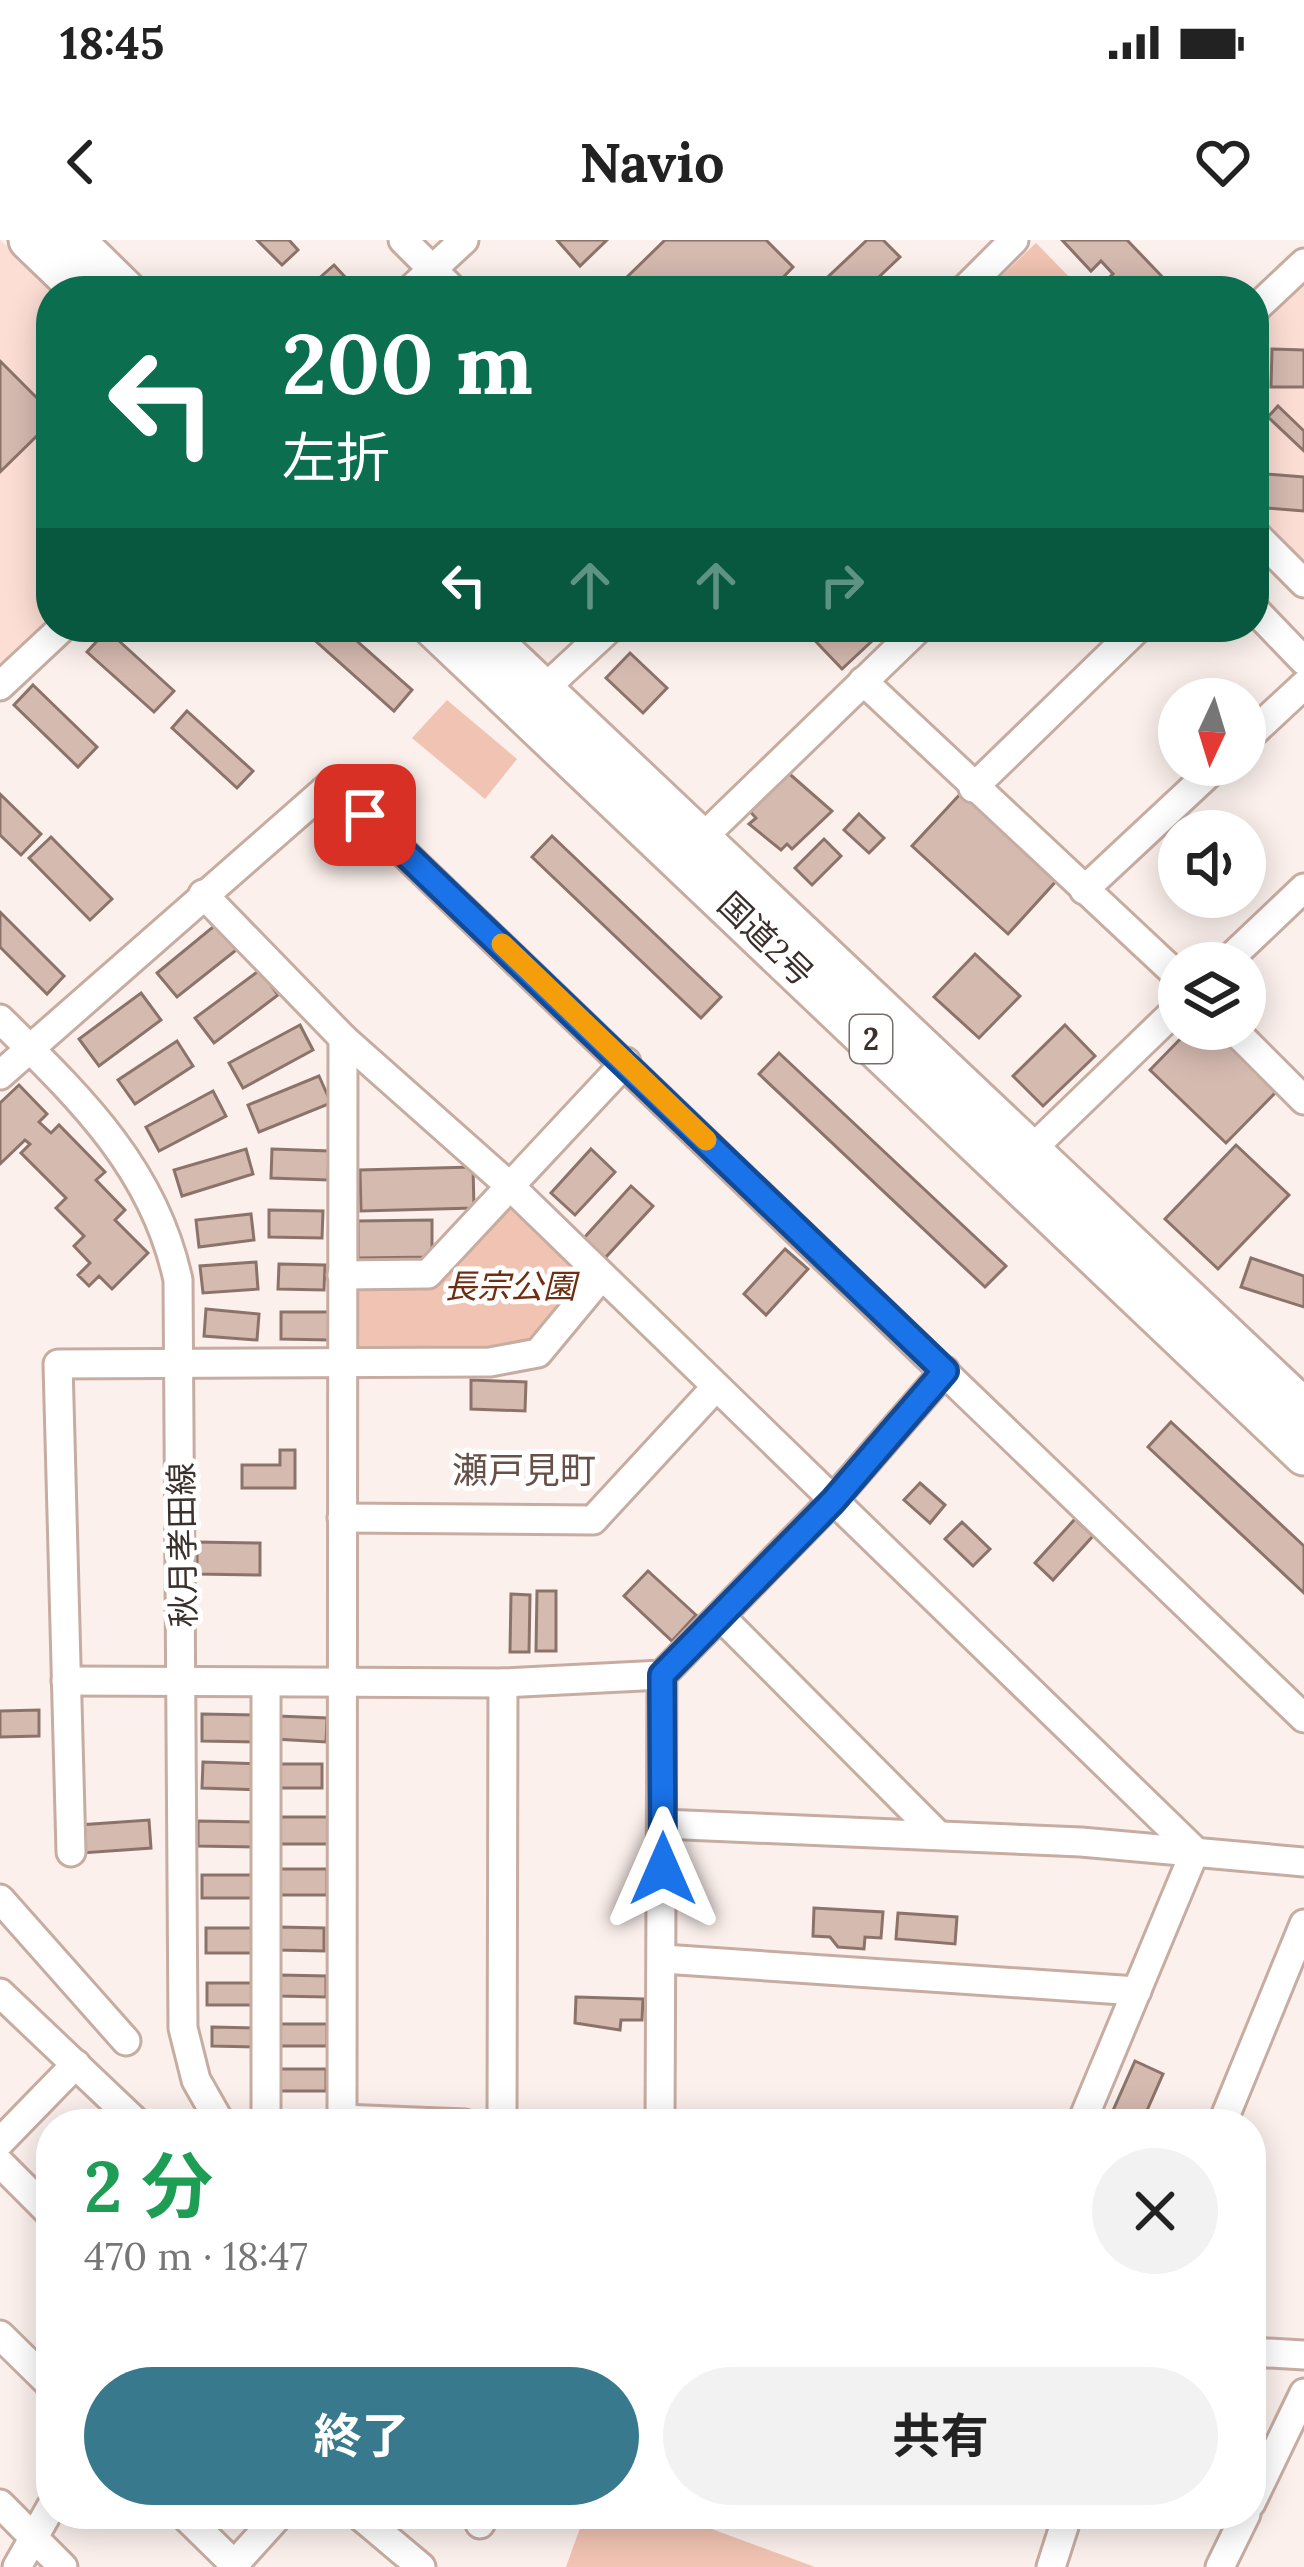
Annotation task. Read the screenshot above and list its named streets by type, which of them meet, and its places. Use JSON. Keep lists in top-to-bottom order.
{
  "streets": {
    "highway": ["国道2号", "2"],
    "street": ["秋月孝田線"]
  },
  "districts": ["瀬戸見町"],
  "parks": ["長宗公園"],
  "north": "bottom",
  "page": {
    "status": "18:45",
    "header": "Navio",
    "turn": ["200 m", "左折"],
    "heading": ["2 分", "470 m · 18:47"],
    "buttons": ["終了", "共有"]
  }
}
